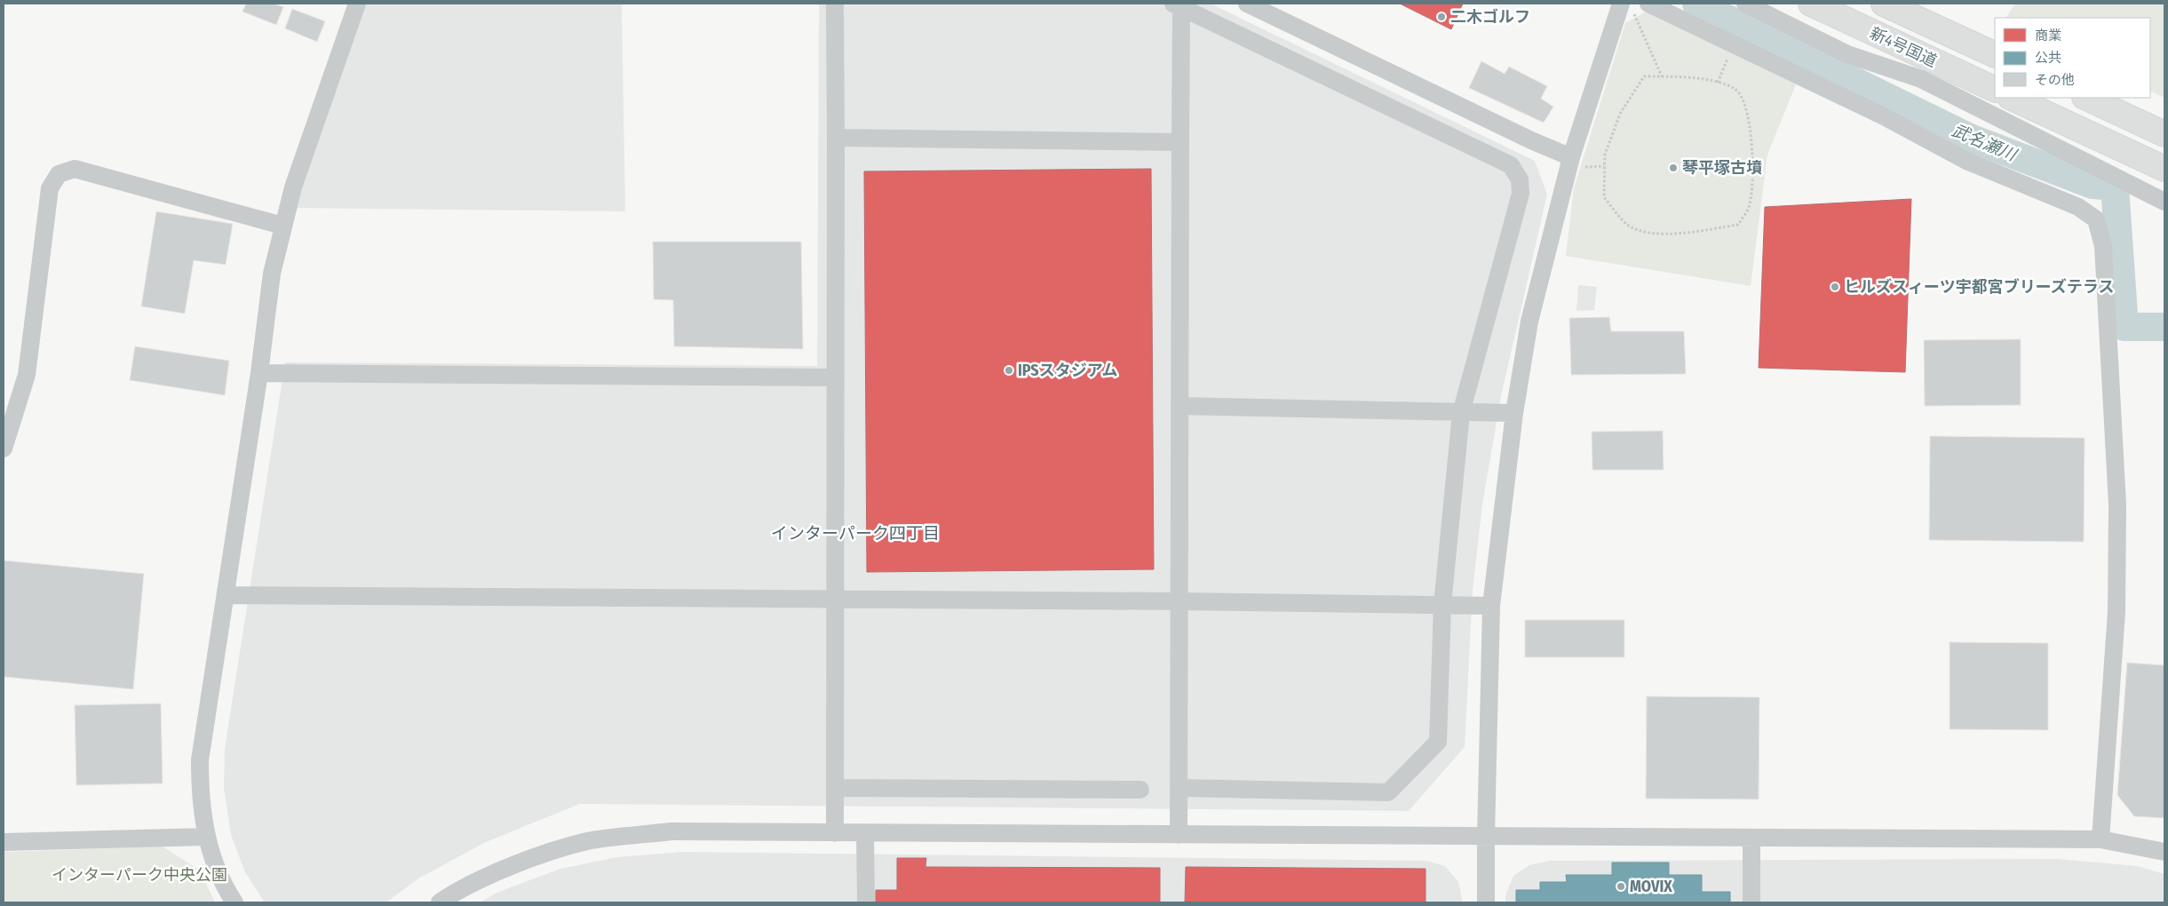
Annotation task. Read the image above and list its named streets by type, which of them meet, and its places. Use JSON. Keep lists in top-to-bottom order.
{
  "streets": {
    "highway": ["新4号国道"]
  },
  "districts": ["インターパーク四丁目"],
  "water": ["武名瀬川"],
  "parks": ["インターパーク中央公園"],
  "places": [
    "二木ゴルフ",
    "琴平塚古墳",
    "ヒルズスィーツ宇都宮ブリーズテラス",
    "IPSスタジアム",
    "MOVIX"
  ],
  "legend": ["商業", "公共", "その他"]
}
